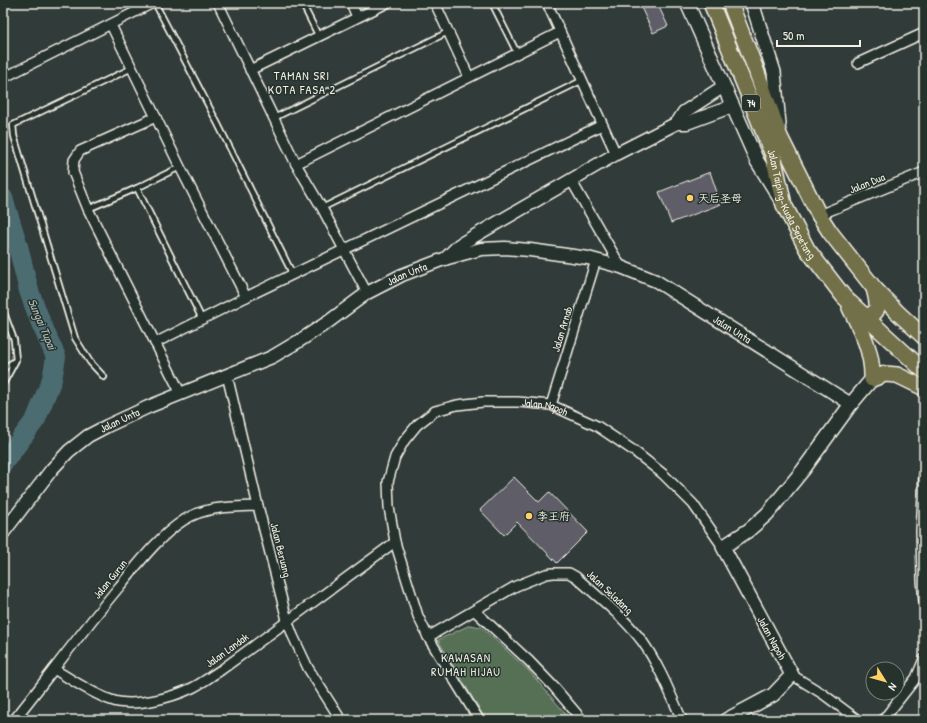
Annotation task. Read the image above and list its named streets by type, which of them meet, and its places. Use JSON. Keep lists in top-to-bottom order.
{
  "streets": {
    "main road": ["74", "Jalan Taiping-Kuala Sepetang", "Jalan Napoh"],
    "street": [
      "Jalan Dua",
      "Jalan Unta",
      "Jalan Arnab",
      "Jalan Beruang",
      "Jalan Gurun",
      "Jalan Seladang",
      "Jalan Landak"
    ]
  },
  "crossings": [
    ["Jalan Dua", "Jalan Taiping-Kuala Sepetang"],
    ["Jalan Unta", "Jalan Arnab"],
    ["Jalan Unta", "Jalan Beruang"],
    ["Jalan Arnab", "Jalan Napoh"],
    ["Jalan Napoh", "Jalan Seladang"],
    ["Jalan Napoh", "Jalan Landak"],
    ["Jalan Beruang", "Jalan Gurun"],
    ["Jalan Beruang", "Jalan Landak"],
    ["Jalan Gurun", "Jalan Landak"]
  ],
  "districts": ["TAMAN SRI KOTA FASA 2", "KAWASAN RUMAH HIJAU"],
  "water": ["Sungai Tupai"],
  "places": ["天后圣母", "李王府"],
  "scale_bar": "50 m",
  "north": "bottom right"
}
